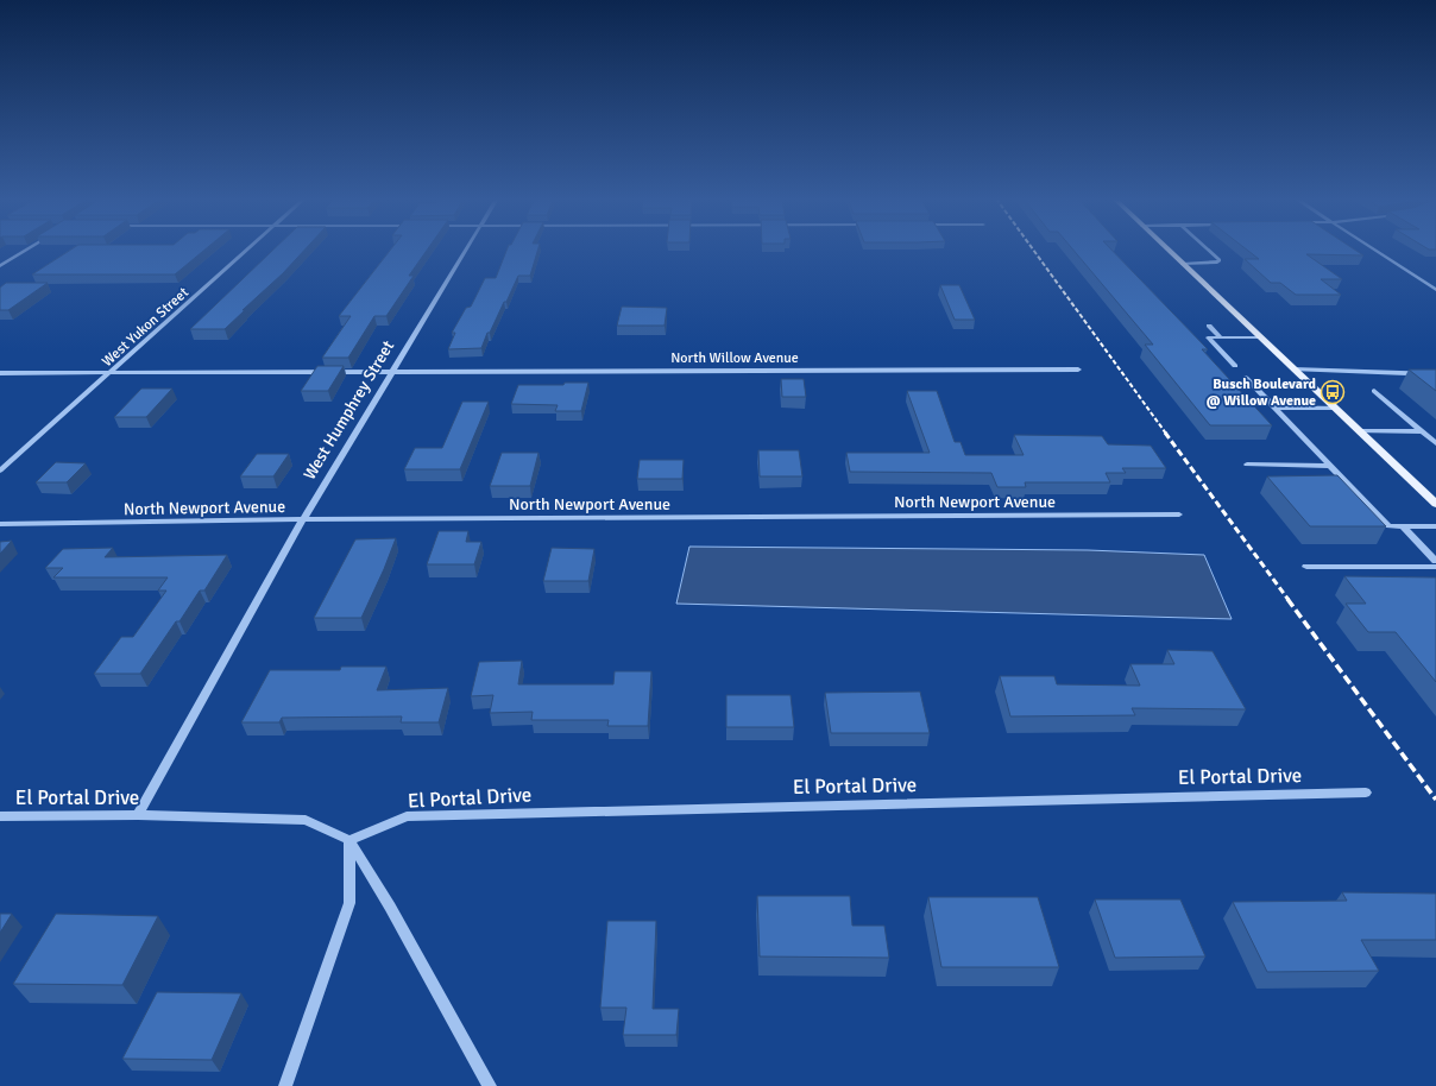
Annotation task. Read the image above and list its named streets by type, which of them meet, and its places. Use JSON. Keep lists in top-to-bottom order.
{
  "streets": {
    "street": [
      "West Yukon Street",
      "North Willow Avenue",
      "West Humphrey Street",
      "North Newport Avenue",
      "El Portal Drive"
    ]
  },
  "crossings": [
    ["West Yukon Street", "North Willow Avenue"],
    ["North Willow Avenue", "West Humphrey Street"],
    ["West Humphrey Street", "North Newport Avenue"],
    ["West Humphrey Street", "El Portal Drive"]
  ],
  "places": {
    "bus stop": ["Busch Boulevard @ Willow Avenue"]
  }
}
